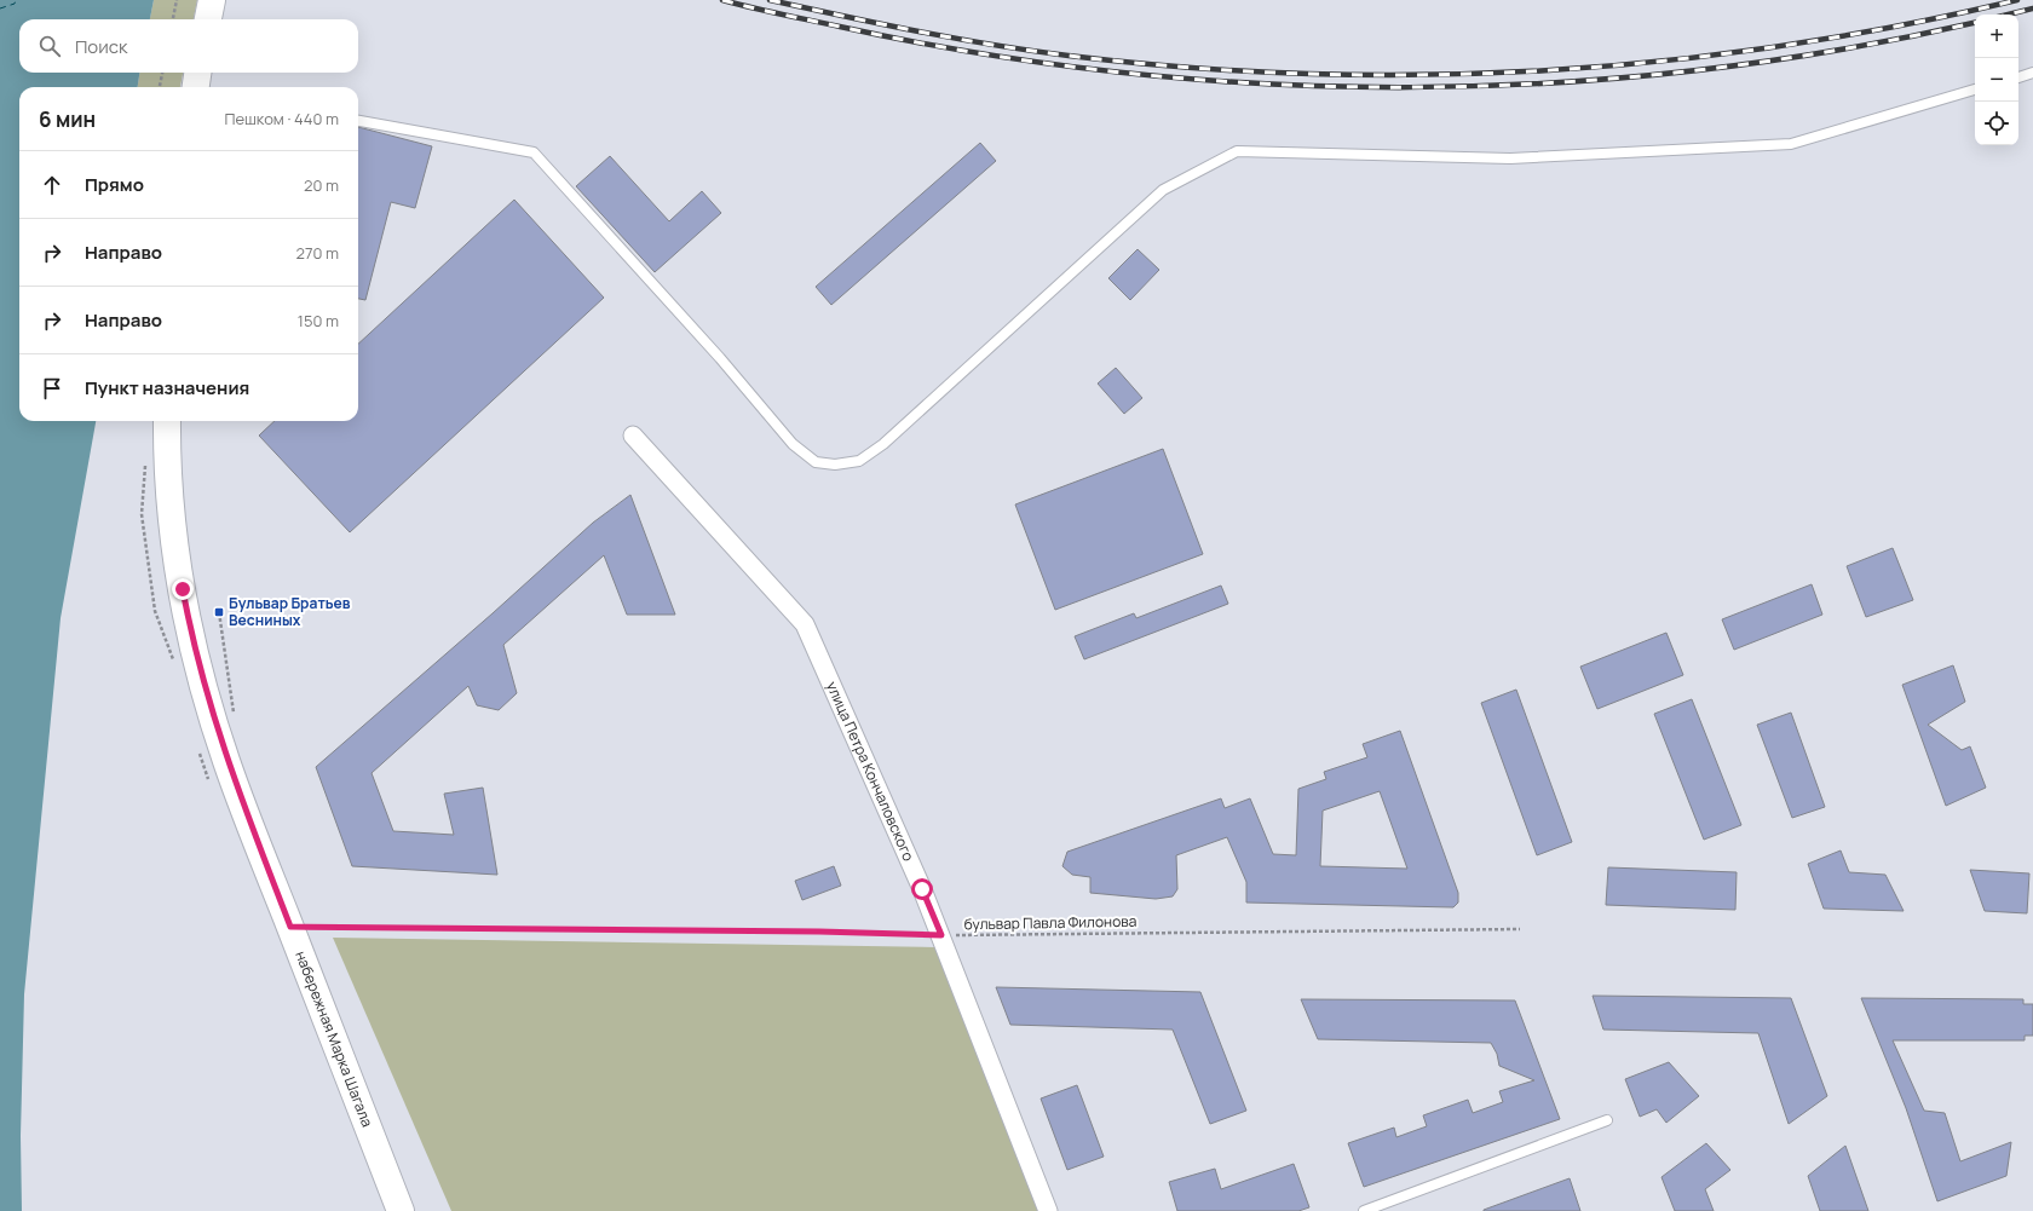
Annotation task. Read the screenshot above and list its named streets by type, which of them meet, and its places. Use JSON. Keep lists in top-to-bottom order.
{
  "streets": {
    "main road": ["набережная Марка Шагала"],
    "street": ["улица Петра Кончаловского"],
    "path": ["бульвар Павла Филонова"]
  },
  "crossings": [
    ["улица Петра Кончаловского", "бульвар Павла Филонова"],
    ["бульвар Павла Филонова", "набережная Марка Шагала"]
  ],
  "places": {
    "transit": ["Бульвар Братьев Весниных"]
  },
  "page": {
    "map_buttons": ["+", "−"],
    "search": "Поиск",
    "heading": ["6 мин", "Пешком · 440 m"],
    "list": [
      ["Прямо", "20 m"],
      ["Направо", "270 m"],
      ["Направо", "150 m"],
      "Пункт назначения"
    ]
  }
}
